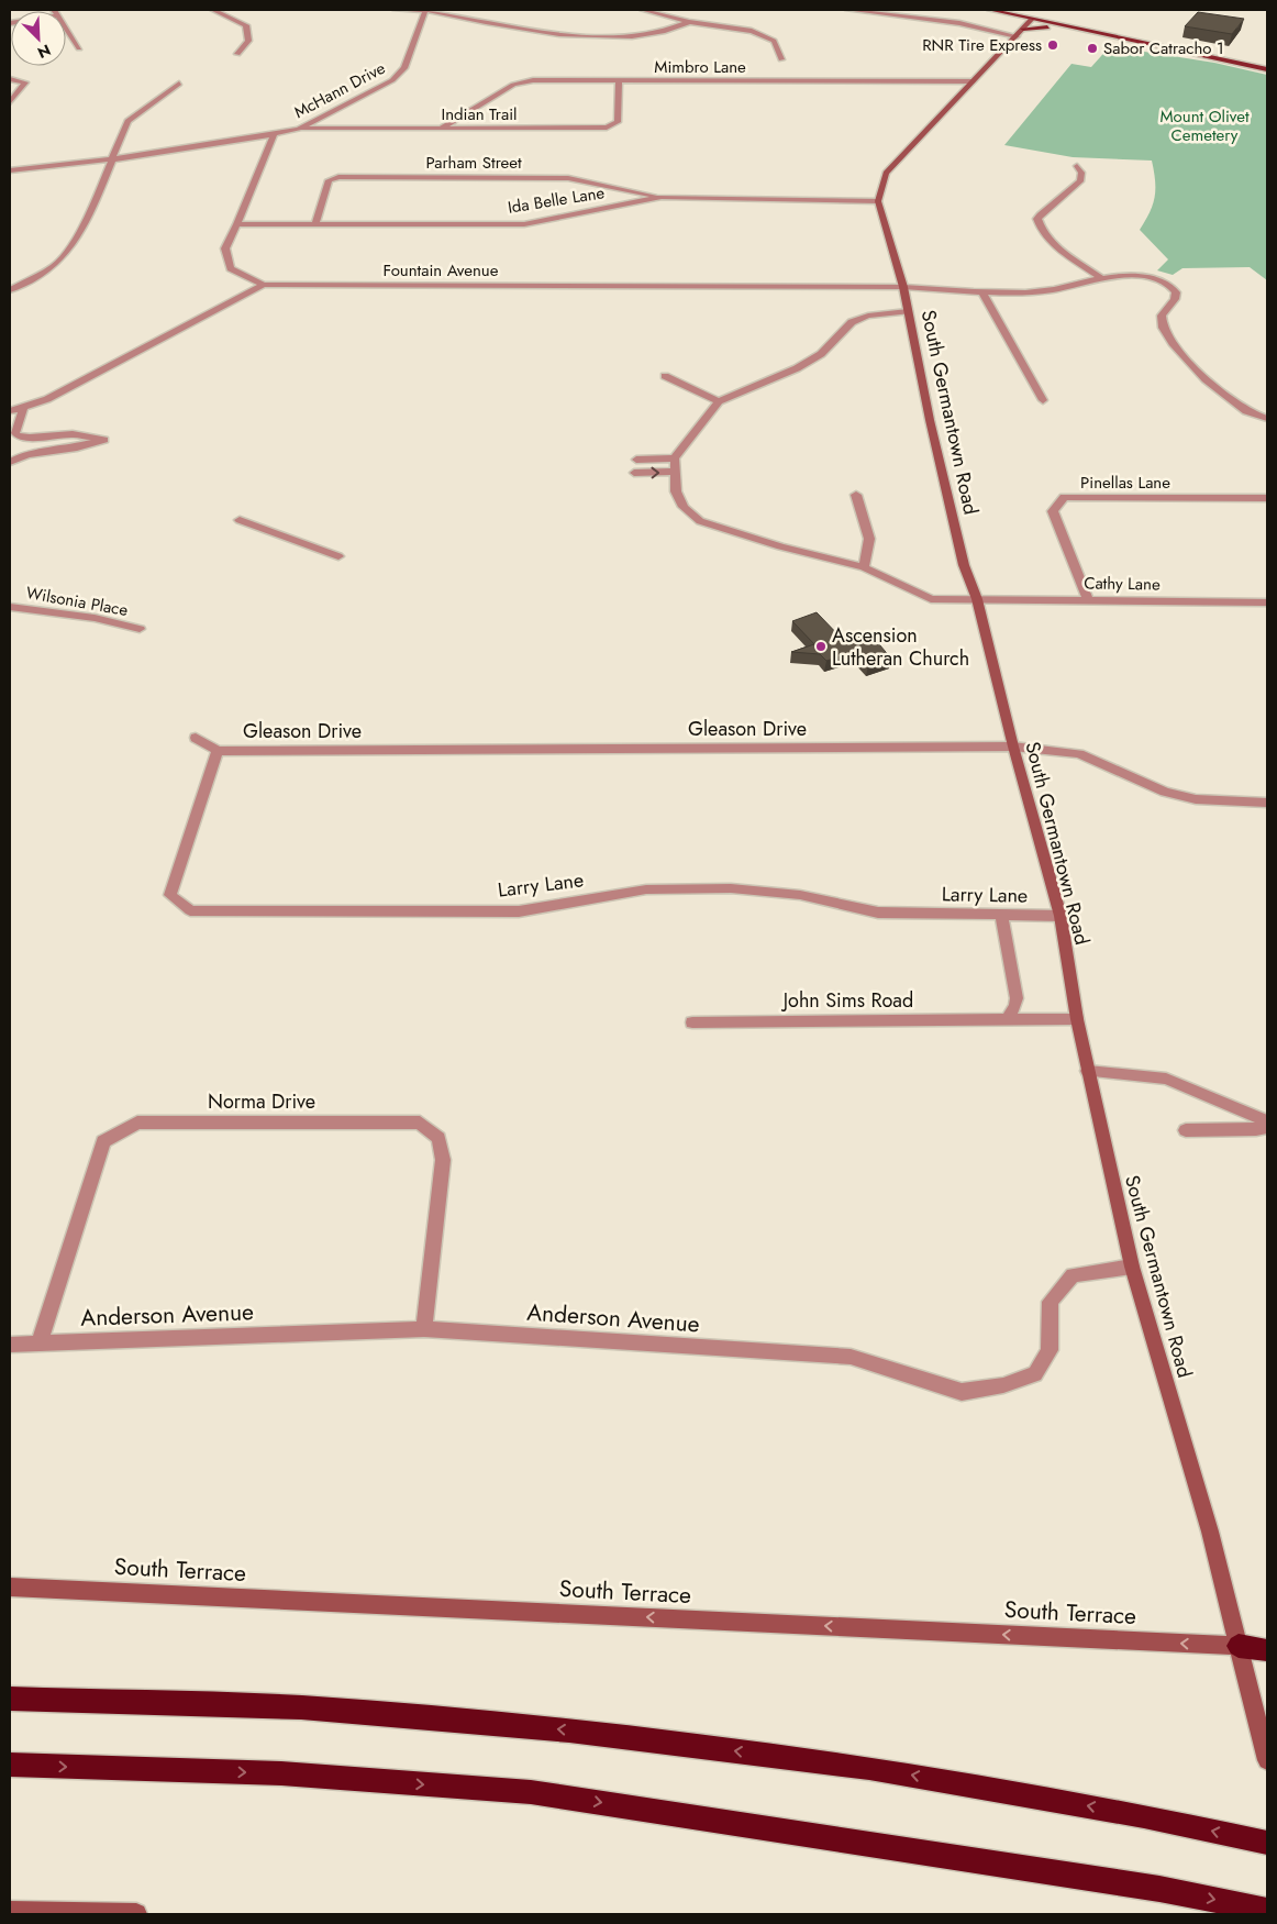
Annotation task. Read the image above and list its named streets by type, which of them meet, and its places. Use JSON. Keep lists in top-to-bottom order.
{
  "streets": {
    "main road": ["South Germantown Road", "South Terrace"],
    "street": [
      "Mimbro Lane",
      "McHann Drive",
      "Indian Trail",
      "Parham Street",
      "Ida Belle Lane",
      "Fountain Avenue",
      "Pinellas Lane",
      "Cathy Lane",
      "Wilsonia Place",
      "Gleason Drive",
      "Larry Lane",
      "John Sims Road",
      "Norma Drive",
      "Anderson Avenue"
    ]
  },
  "crossings": [
    ["Mimbro Lane", "Indian Trail"],
    ["McHann Drive", "Indian Trail"],
    ["Parham Street", "Ida Belle Lane"],
    ["Ida Belle Lane", "South Germantown Road"],
    ["Fountain Avenue", "South Germantown Road"],
    ["South Germantown Road", "Cathy Lane"],
    ["South Germantown Road", "Gleason Drive"],
    ["South Germantown Road", "Larry Lane"],
    ["South Germantown Road", "John Sims Road"],
    ["South Germantown Road", "Anderson Avenue"],
    ["South Germantown Road", "South Terrace"],
    ["Pinellas Lane", "Cathy Lane"],
    ["Gleason Drive", "Larry Lane"],
    ["Norma Drive", "Anderson Avenue"]
  ],
  "one_way": ["South Terrace"],
  "parks": ["Mount Olivet Cemetery"],
  "places": ["RNR Tire Express", "Sabor Catracho 1", "Ascension Lutheran Church"],
  "north": "bottom right"
}
